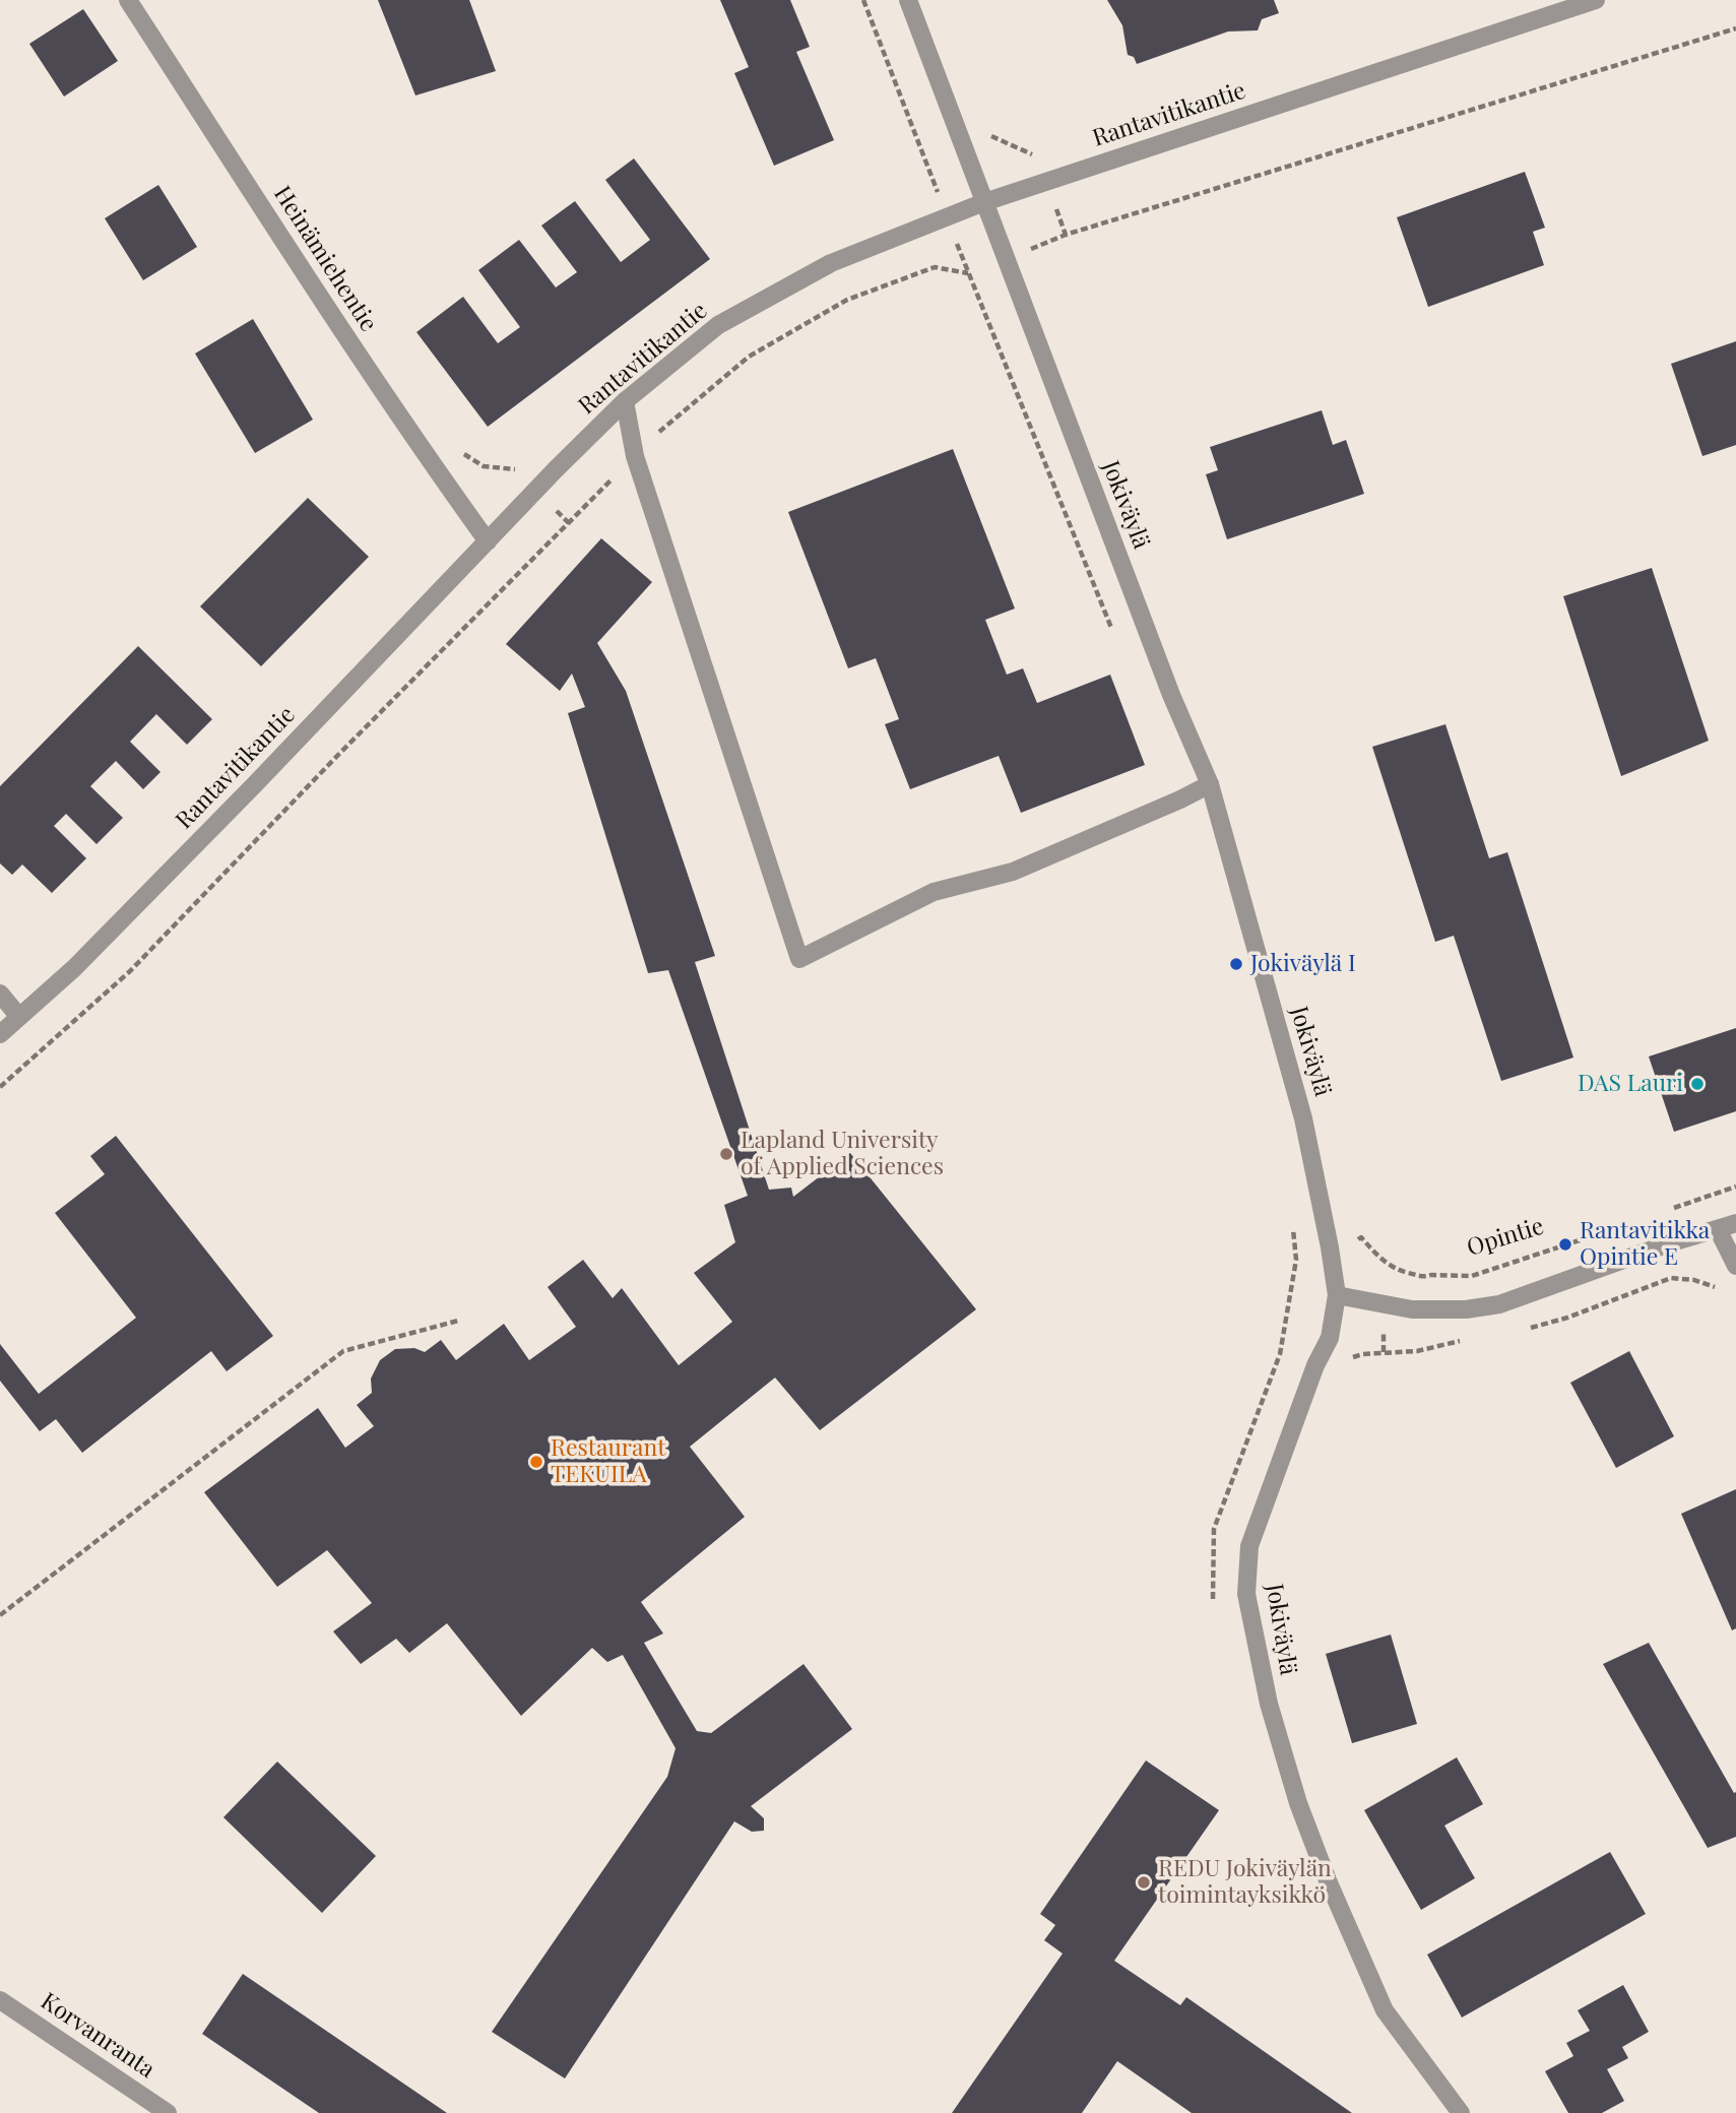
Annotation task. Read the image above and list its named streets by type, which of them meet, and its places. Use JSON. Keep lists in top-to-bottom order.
{
  "streets": {
    "street": [
      "Rantavitikantie",
      "Heinämiehentie",
      "Jokiväylä",
      "Korvanranta"
    ],
    "path": ["Opintie"]
  },
  "crossings": [
    ["Rantavitikantie", "Heinämiehentie"],
    ["Rantavitikantie", "Jokiväylä"],
    ["Jokiväylä", "Opintie"]
  ],
  "places": [
    "Jokiväylä I",
    "DAS Lauri",
    "Lapland University of Applied Sciences",
    "Rantavitikka Opintie E",
    "Restaurant TEKUILA",
    "REDU Jokiväylän toimintayksikkö"
  ]
}
